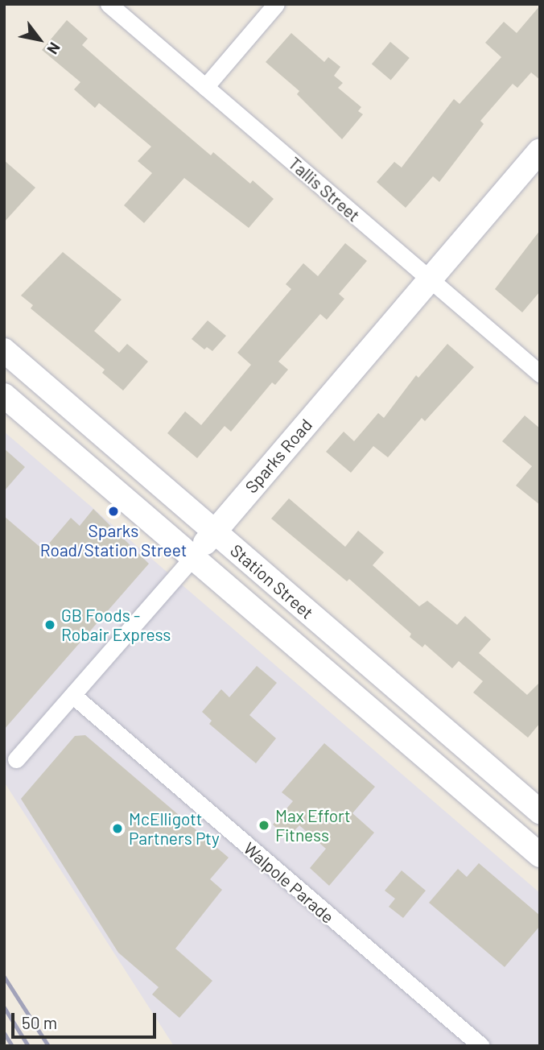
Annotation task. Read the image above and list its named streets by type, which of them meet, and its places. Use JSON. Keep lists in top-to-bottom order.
{
  "streets": {
    "main road": ["Sparks Road", "Station Street"],
    "street": ["Tallis Street", "Walpole Parade"]
  },
  "crossings": [
    ["Tallis Street", "Sparks Road"],
    ["Sparks Road", "Station Street"],
    ["Sparks Road", "Walpole Parade"]
  ],
  "places": [
    "Sparks Road/Station Street",
    "GB Foods - Robair Express",
    "Max Effort Fitness",
    "McElligott Partners Pty"
  ],
  "scale_bar": "50 m",
  "north": "bottom right"
}
